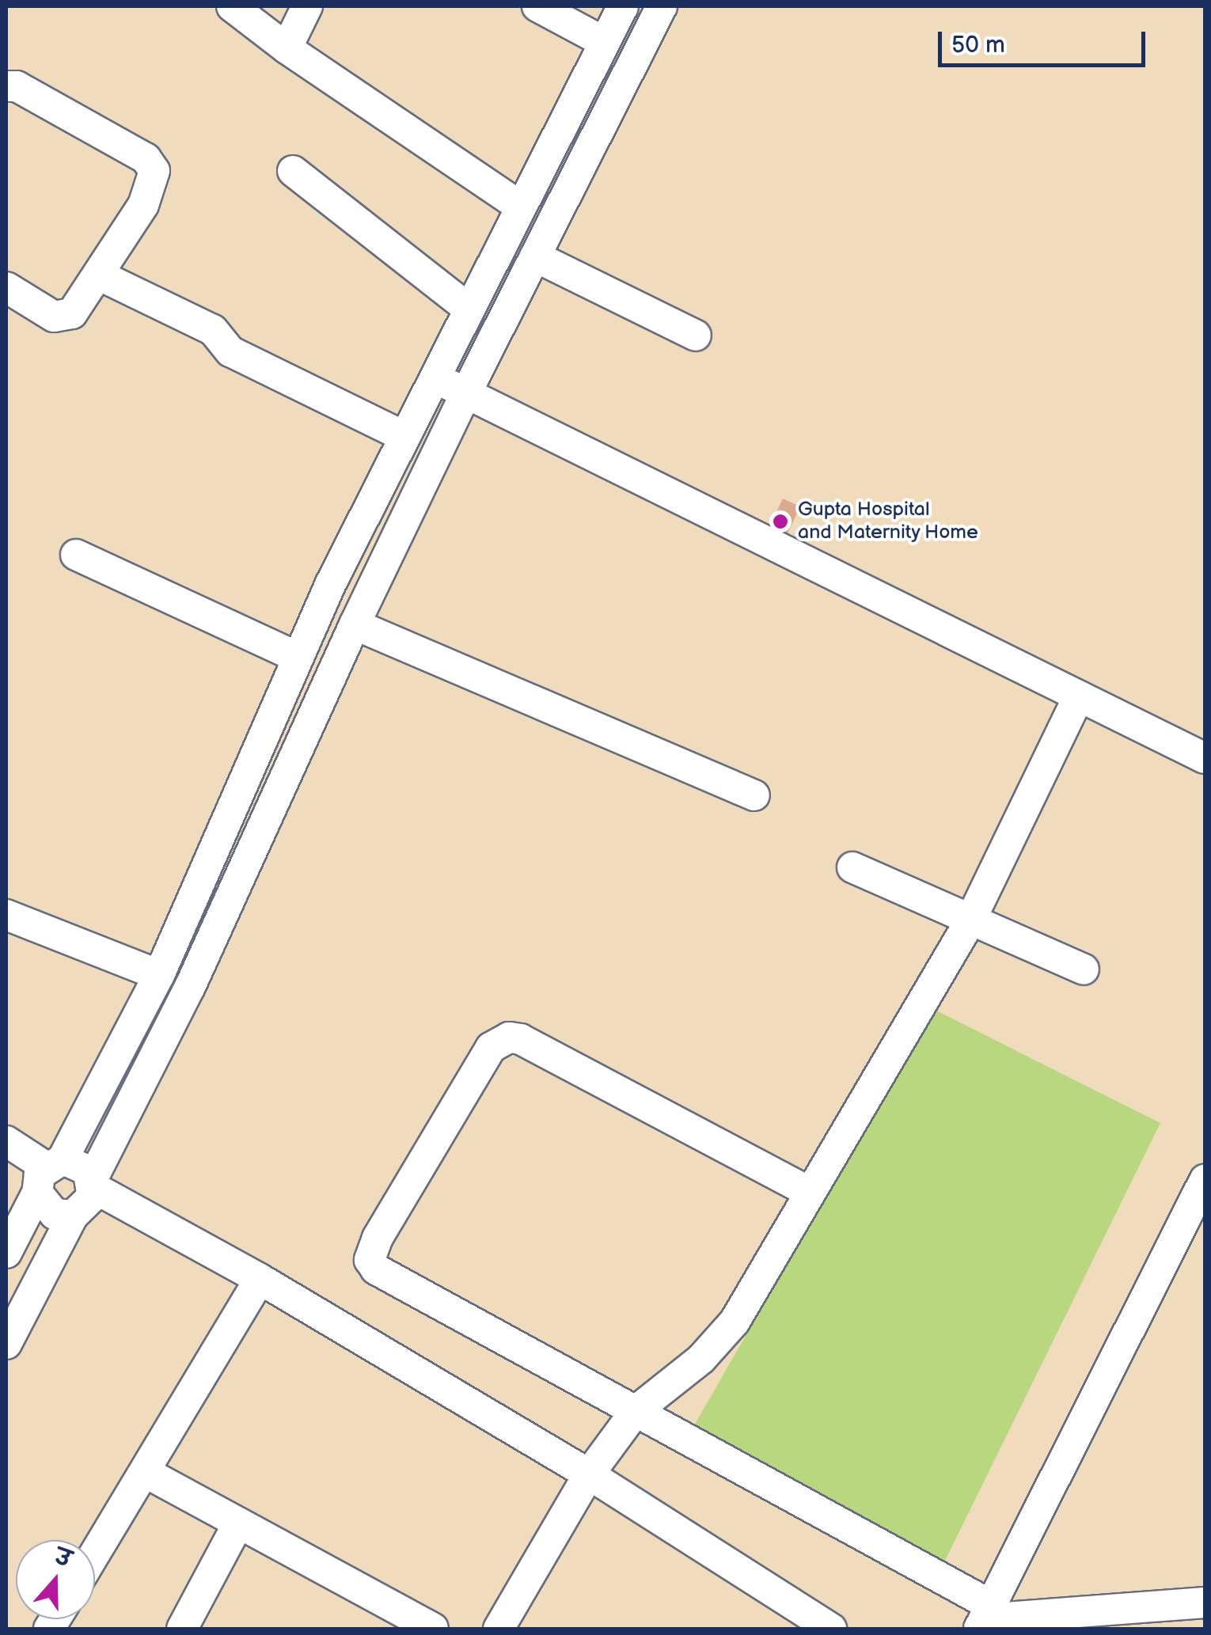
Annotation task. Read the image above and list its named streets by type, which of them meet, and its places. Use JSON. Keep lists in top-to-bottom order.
{
  "places": ["Gupta Hospital and Maternity Home"],
  "scale_bar": "50 m",
  "north": "top"
}
